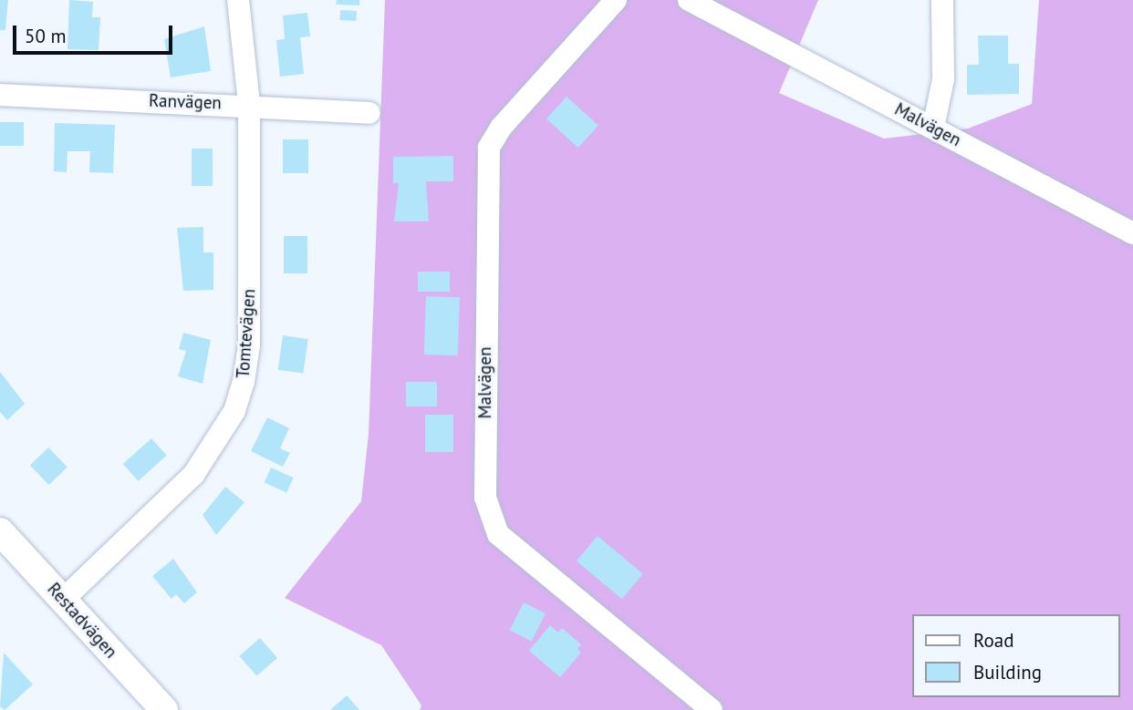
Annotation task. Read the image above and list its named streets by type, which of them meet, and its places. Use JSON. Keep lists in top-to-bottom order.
{
  "streets": {
    "street": [
      "Ranvägen",
      "Malvägen",
      "Tomtevägen",
      "Restadvägen"
    ]
  },
  "crossings": [
    ["Ranvägen", "Tomtevägen"],
    ["Tomtevägen", "Restadvägen"]
  ],
  "legend": ["Road", "Building"],
  "scale_bar": "50 m"
}
